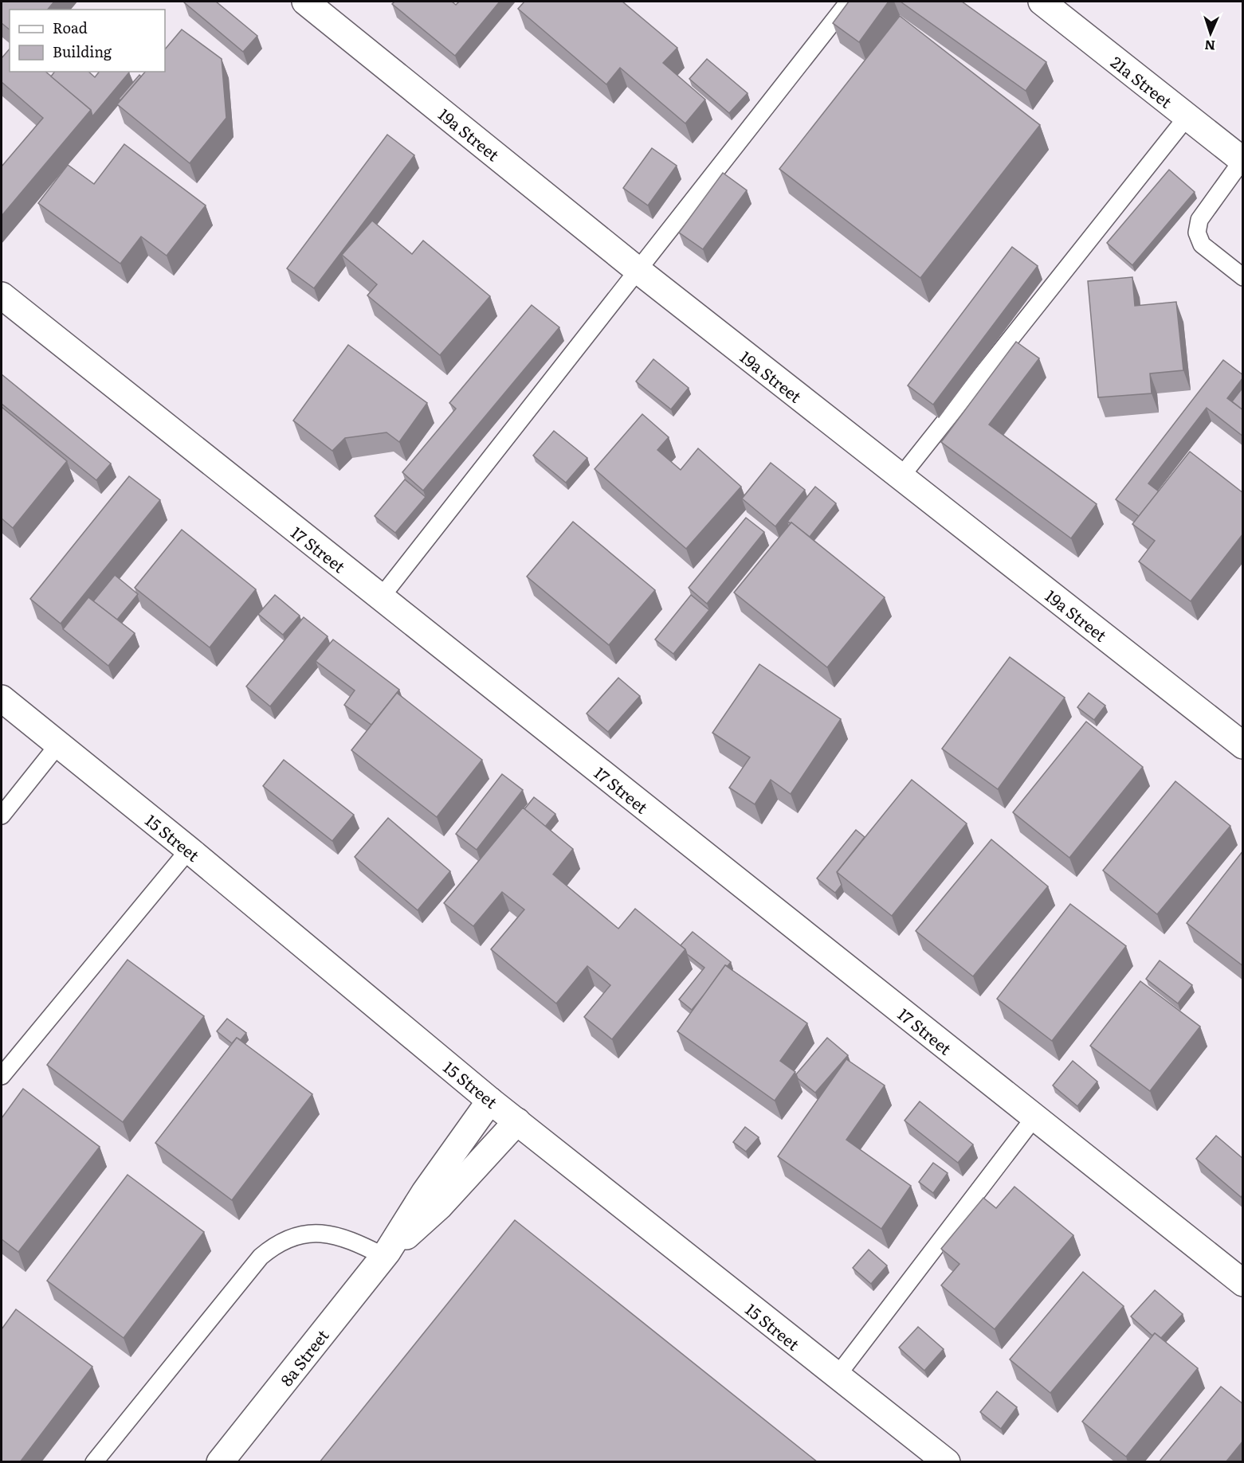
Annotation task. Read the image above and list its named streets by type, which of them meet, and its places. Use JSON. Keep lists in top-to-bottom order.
{
  "streets": {
    "street": [
      "21a Street",
      "19a Street",
      "17 Street",
      "15 Street",
      "8a Street"
    ]
  },
  "crossings": [
    ["15 Street", "8a Street"]
  ],
  "legend": ["Road", "Building"],
  "north": "bottom"
}
